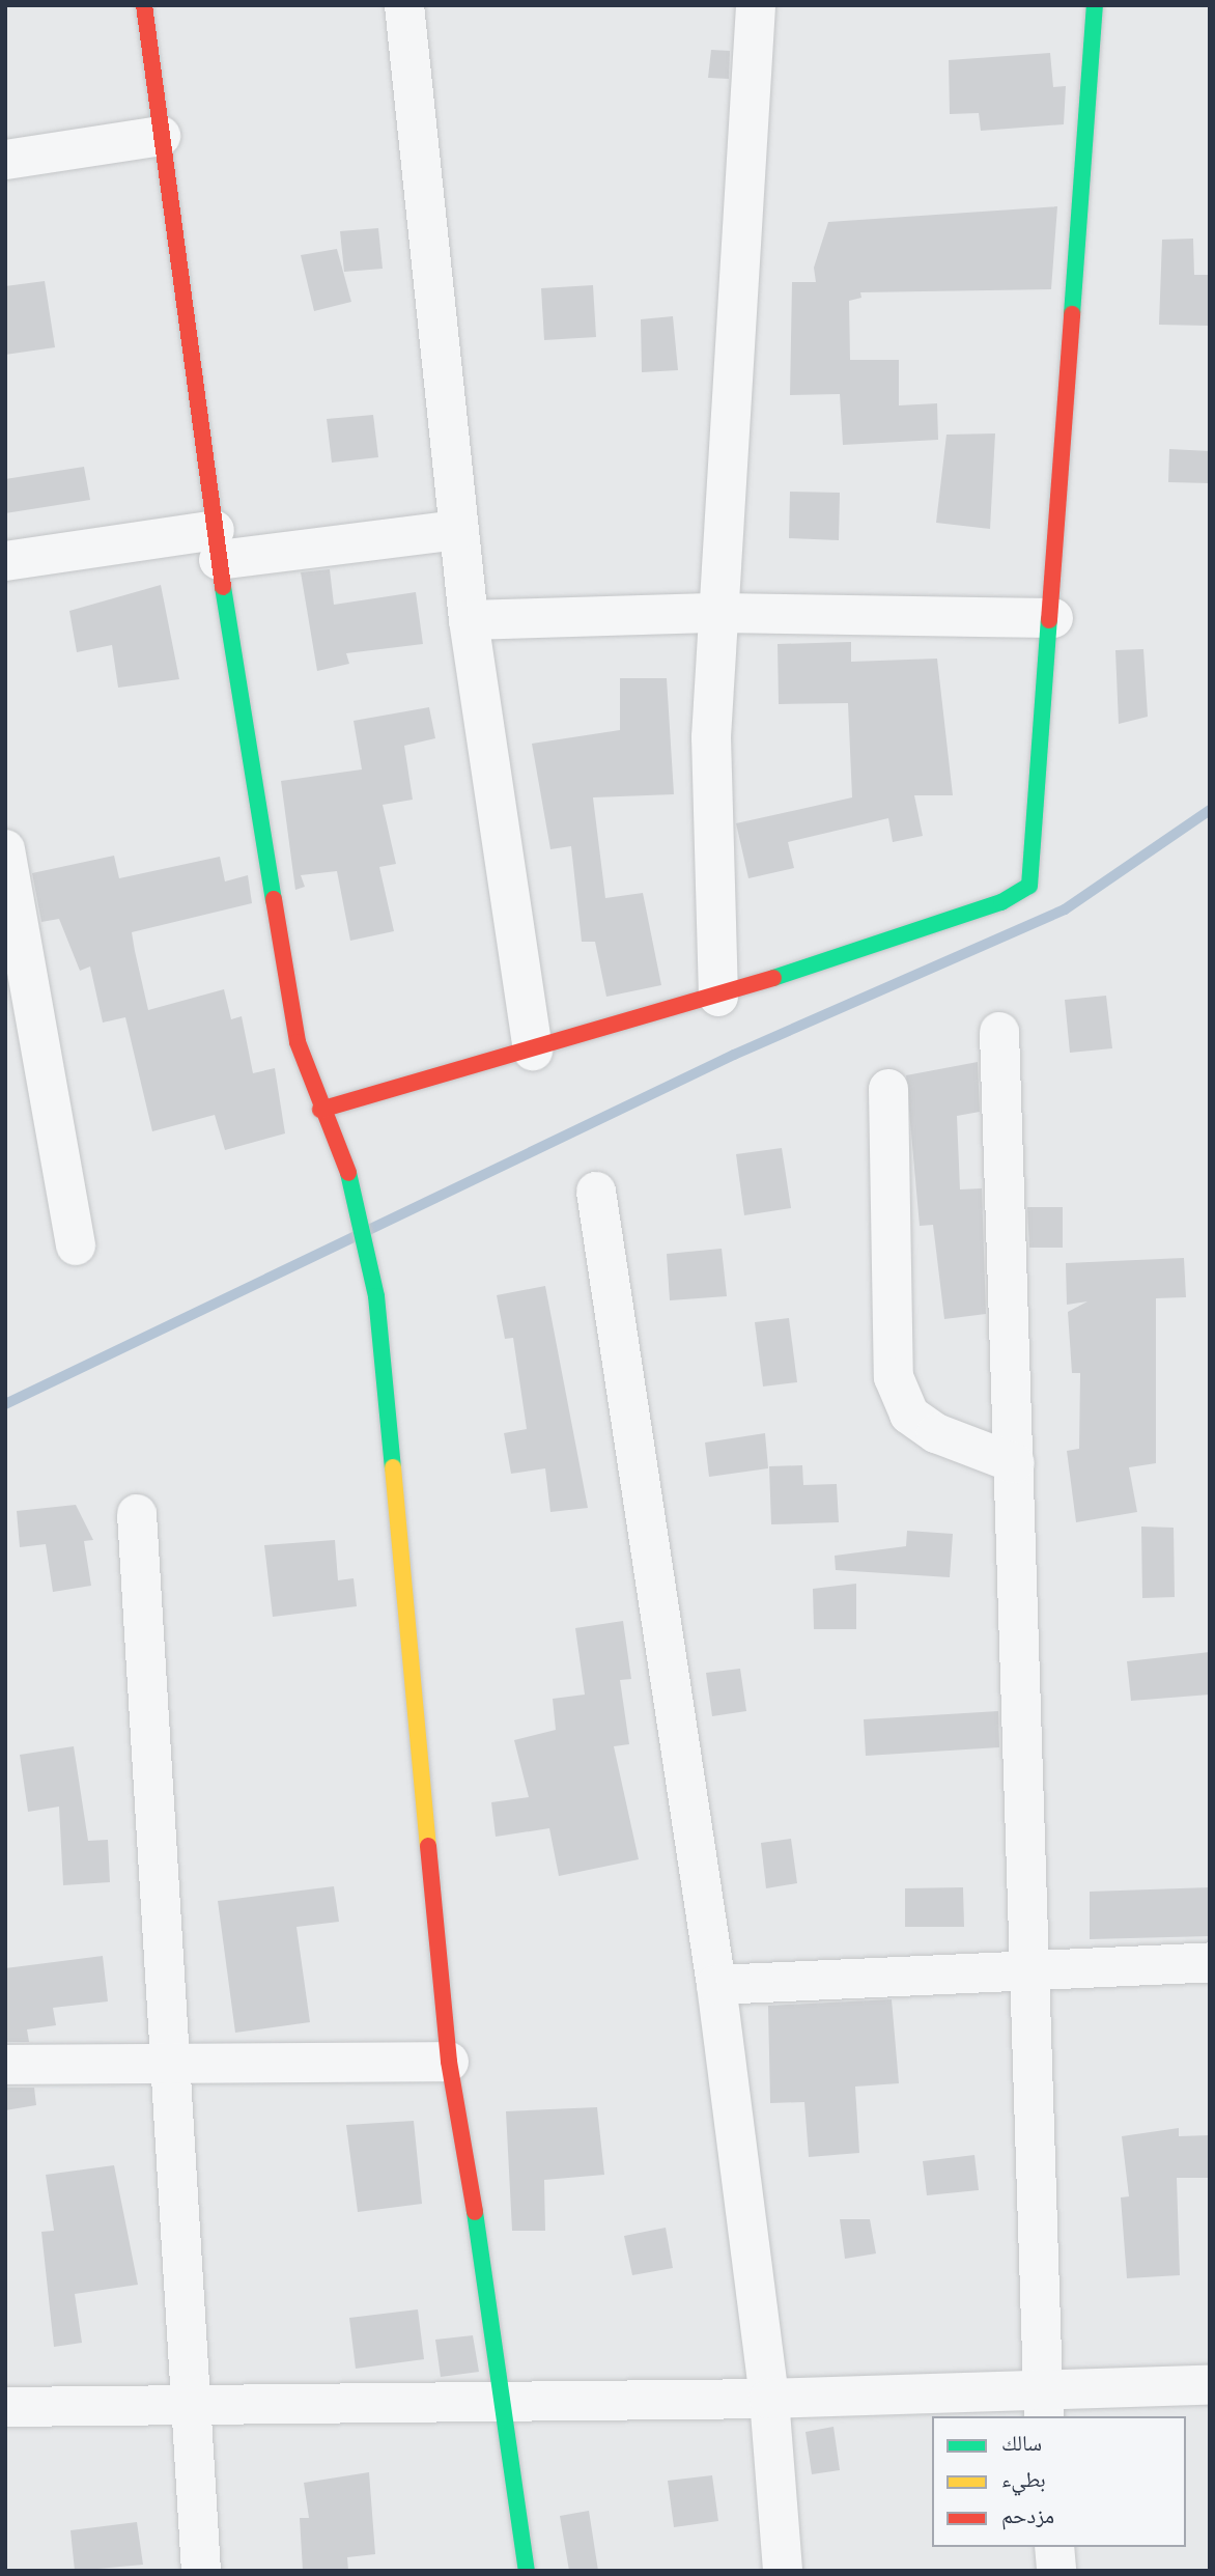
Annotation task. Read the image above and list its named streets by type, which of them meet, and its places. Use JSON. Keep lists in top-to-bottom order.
{
  "legend": ["سالك", "بطيء", "مزدحم"]
}
